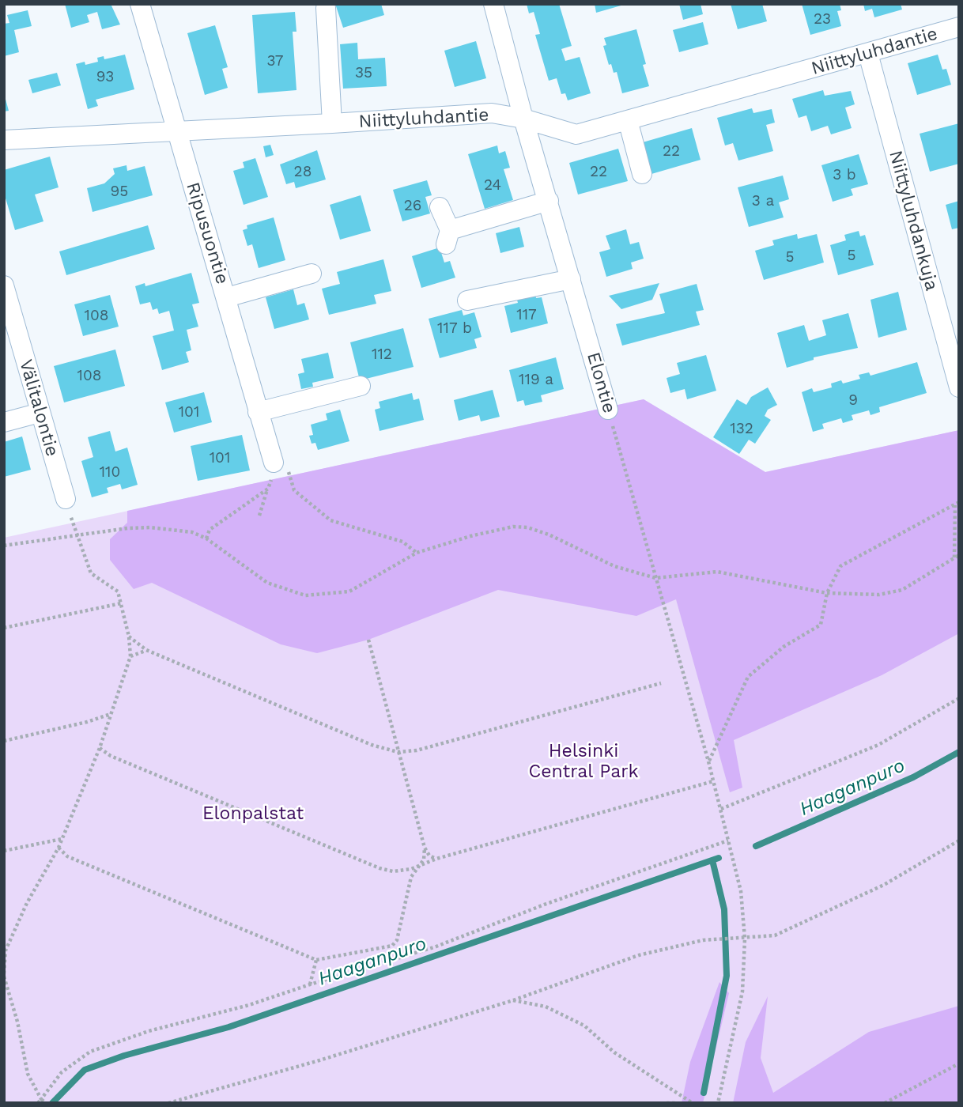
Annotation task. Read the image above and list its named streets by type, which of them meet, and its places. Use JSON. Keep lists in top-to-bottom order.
{
  "streets": {
    "street": [
      "Niittyluhdantie",
      "Niittyluhdankuja",
      "Ripusuontie",
      "Elontie",
      "Välitalontie"
    ]
  },
  "crossings": [
    ["Niittyluhdantie", "Niittyluhdankuja"],
    ["Niittyluhdantie", "Ripusuontie"],
    ["Niittyluhdantie", "Elontie"]
  ],
  "water": ["Haaganpuro"],
  "parks": ["Helsinki Central Park", "Elonpalstat"],
  "house_numbers": [
    "23",
    "37",
    "35",
    "93",
    "22",
    "28",
    "22",
    "3 b",
    "24",
    "95",
    "3 a",
    "26",
    "5",
    "5",
    "117",
    "108",
    "117 b",
    "112",
    "108",
    "119 a",
    "9",
    "101",
    "132",
    "101",
    "110"
  ]
}
